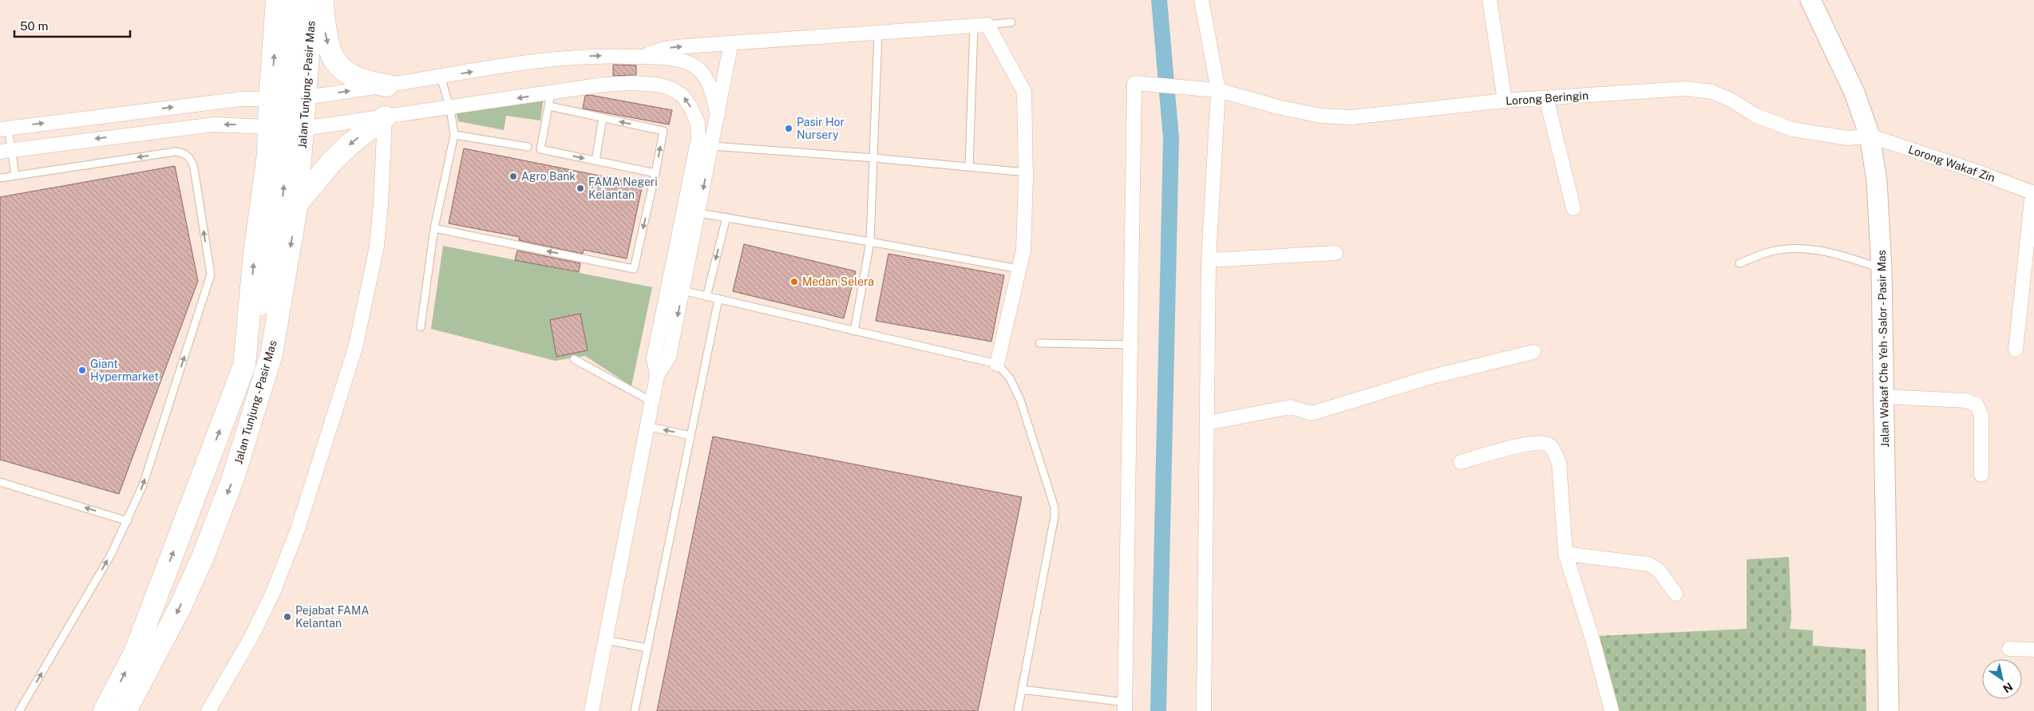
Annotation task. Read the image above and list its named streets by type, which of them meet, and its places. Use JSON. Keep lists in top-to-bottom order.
{
  "streets": {
    "main road": ["Jalan Tunjung - Pasir Mas", "Jalan Wakaf Che Yeh - Salor - Pasir Mas"],
    "street": ["Lorong Beringin", "Lorong Wakaf Zin"]
  },
  "crossings": [
    ["Lorong Beringin", "Lorong Wakaf Zin"],
    ["Lorong Beringin", "Jalan Wakaf Che Yeh - Salor - Pasir Mas"],
    ["Lorong Wakaf Zin", "Jalan Wakaf Che Yeh - Salor - Pasir Mas"]
  ],
  "places": [
    "Pasir Hor Nursery",
    "Agro Bank",
    "FAMA Negeri Kelantan",
    "Medan Selera",
    "Giant Hypermarket",
    "Pejabat FAMA Kelantan"
  ],
  "scale_bar": "50 m",
  "north": "bottom right"
}
